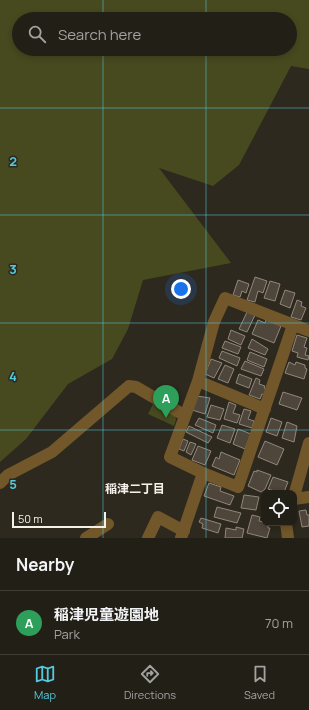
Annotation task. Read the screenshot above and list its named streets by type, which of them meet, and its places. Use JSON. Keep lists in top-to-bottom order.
{
  "districts": ["稲津二丁目"],
  "scale_bar": "50 m",
  "page": {
    "search": "Search here",
    "pins": "A",
    "scale": "50 m",
    "heading": "Nearby",
    "list": [
      {
        "mark": "A",
        "name": "稲津児童遊園地",
        "note": "Park",
        "value": "70 m"
      }
    ],
    "nav": ["Map", "Directions", "Saved"]
  },
  "grid": {
    "rows": [
      "2",
      "3",
      "4",
      "5"
    ]
  }
}
